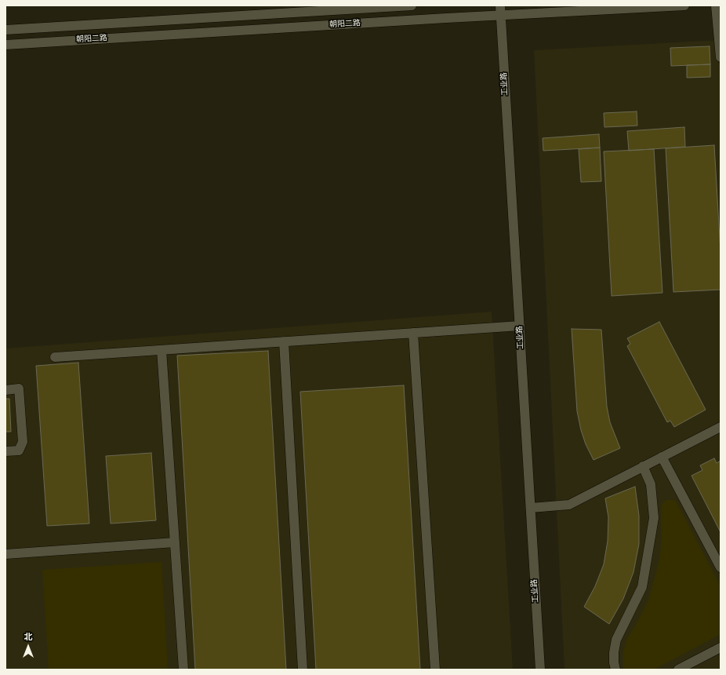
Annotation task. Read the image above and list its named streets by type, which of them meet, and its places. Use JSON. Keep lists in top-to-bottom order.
{
  "streets": {
    "street": ["朝阳二路", "工业路"]
  },
  "crossings": [
    ["朝阳二路", "工业路"]
  ],
  "north": "top"
}
